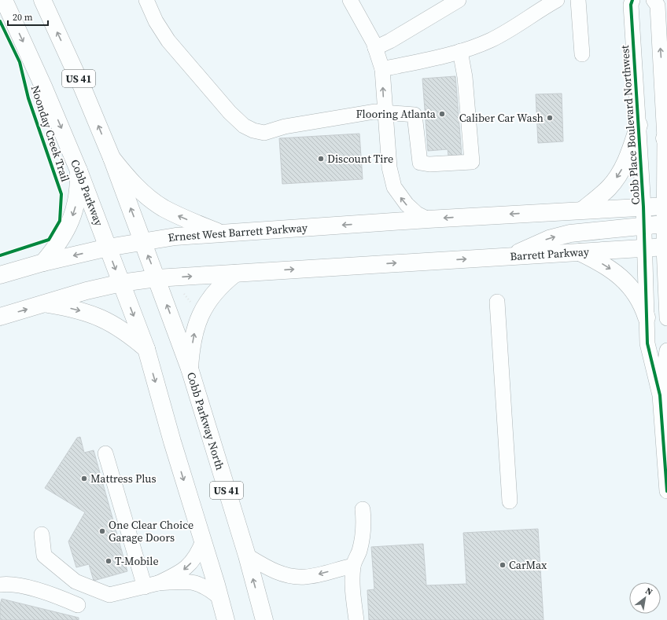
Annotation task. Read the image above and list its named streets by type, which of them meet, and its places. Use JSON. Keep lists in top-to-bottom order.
{
  "streets": {
    "main road": [
      "US 41",
      "Cobb Parkway",
      "Ernest West Barrett Parkway",
      "Barrett Parkway",
      "Cobb Parkway North"
    ],
    "street": ["Cobb Place Boulevard Northwest"],
    "cycle path": ["Noonday Creek Trail"]
  },
  "crossings": [
    ["US 41", "Ernest West Barrett Parkway"],
    ["US 41", "Cobb Parkway North"],
    ["Cobb Place Boulevard Northwest", "Barrett Parkway"],
    ["Cobb Parkway", "Ernest West Barrett Parkway"]
  ],
  "one_way": ["Barrett Parkway"],
  "places": [
    "Flooring Atlanta",
    "Caliber Car Wash",
    "Discount Tire",
    "Mattress Plus",
    "One Clear Choice Garage Doors",
    "T-Mobile",
    "CarMax"
  ],
  "scale_bar": "20 m",
  "north": "top right"
}
